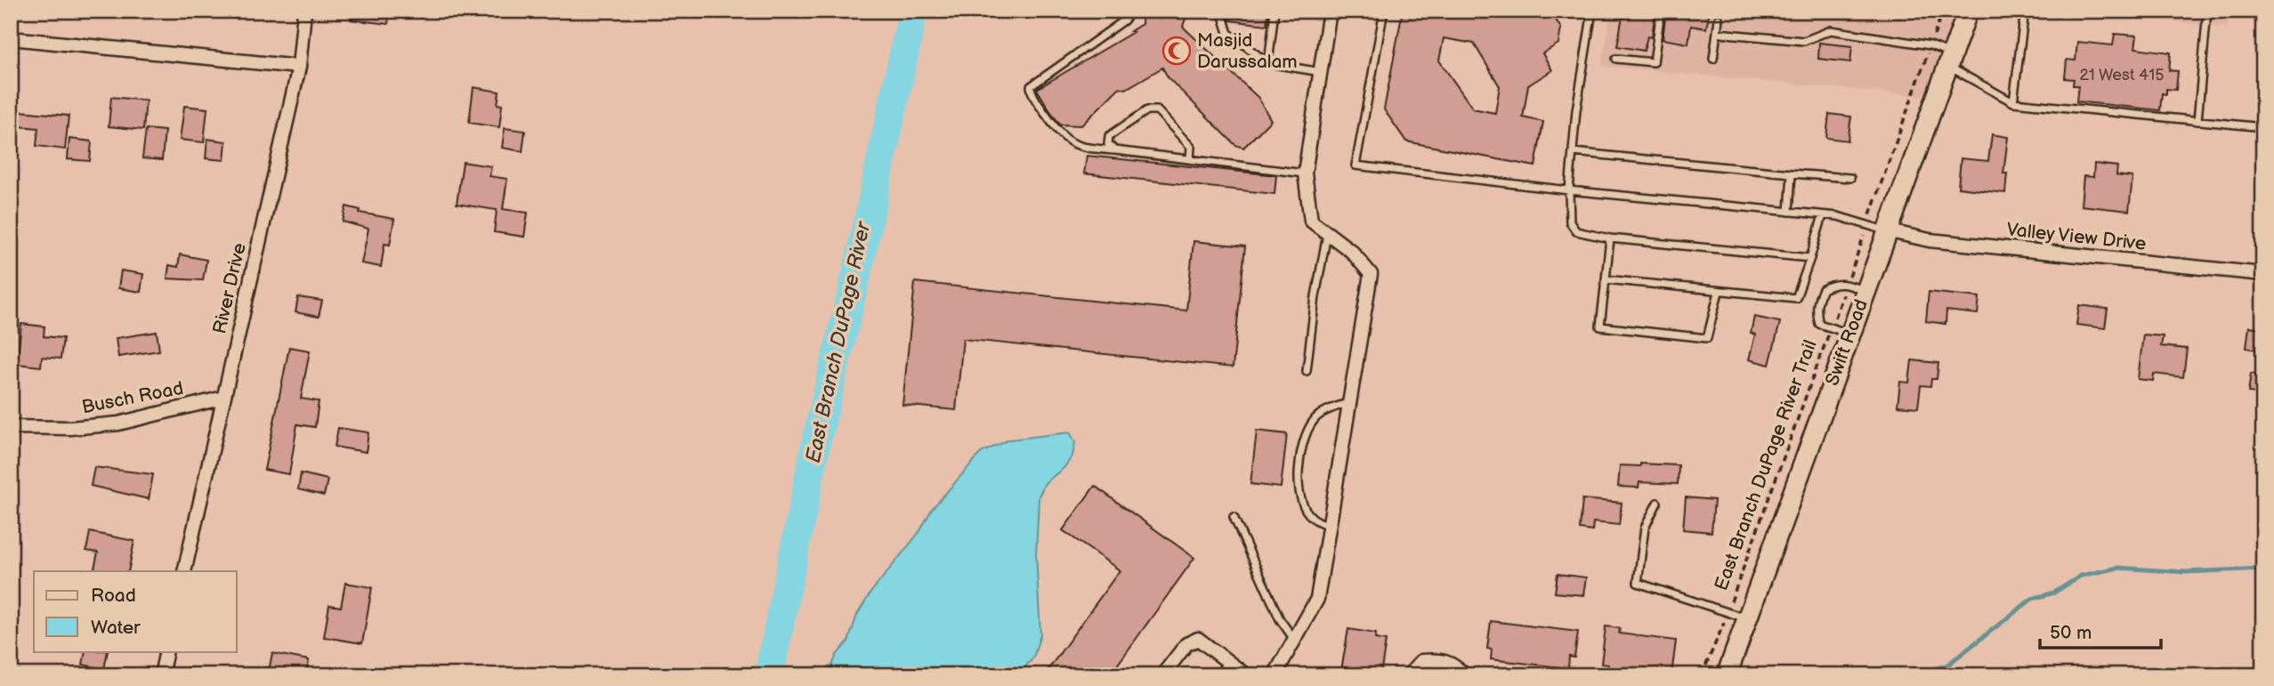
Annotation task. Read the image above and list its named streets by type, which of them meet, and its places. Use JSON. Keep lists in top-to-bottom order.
{
  "streets": {
    "street": [
      "Valley View Drive",
      "River Drive",
      "Swift Road",
      "Busch Road"
    ],
    "path": ["East Branch DuPage River Trail"]
  },
  "crossings": [
    ["Valley View Drive", "Swift Road"],
    ["River Drive", "Busch Road"]
  ],
  "water": ["East Branch DuPage River"],
  "places": {
    "mosque": ["Masjid Darussalam"]
  },
  "house_numbers": ["21 West 415"],
  "legend": ["Road", "Water"],
  "scale_bar": "50 m"
}
